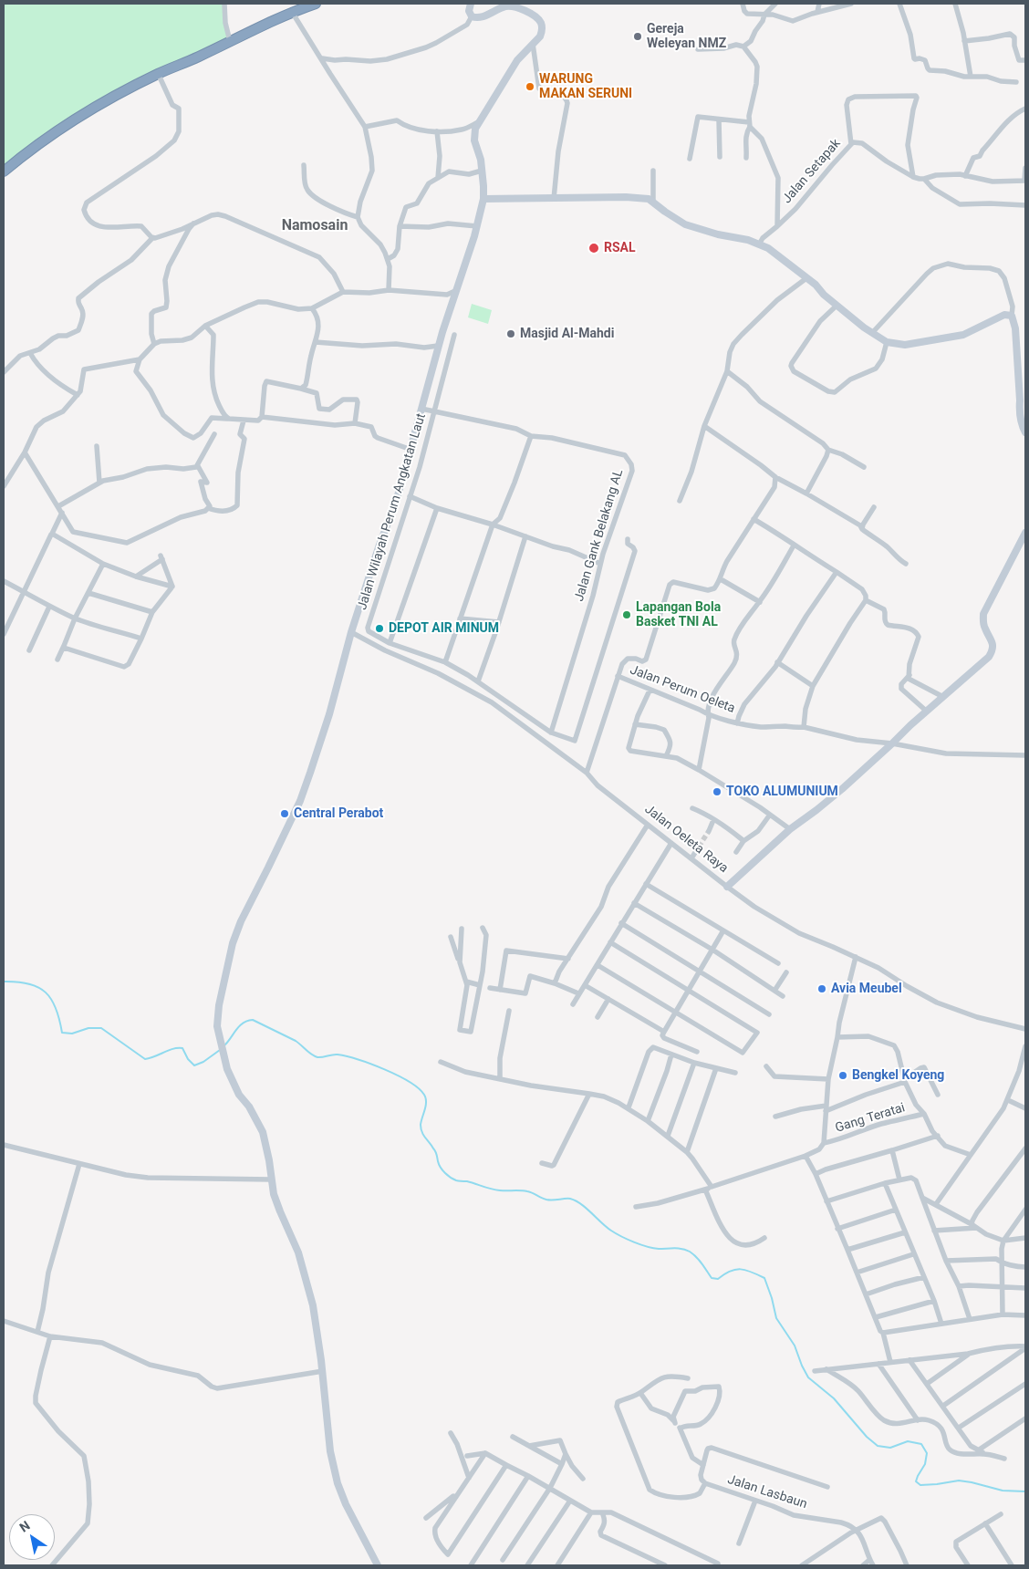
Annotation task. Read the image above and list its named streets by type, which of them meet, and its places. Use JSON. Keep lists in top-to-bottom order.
{
  "streets": {
    "street": [
      "Jalan Setapak",
      "Jalan Wilayah Perum Angkatan Laut",
      "Jalan Gank Belakang AL",
      "Jalan Perum Oeleta",
      "Jalan Oeleta Raya",
      "Gang Teratai",
      "Jalan Lasbaun"
    ]
  },
  "crossings": [
    ["Jalan Wilayah Perum Angkatan Laut", "Jalan Gank Belakang AL"],
    ["Jalan Perum Oeleta", "Jalan Oeleta Raya"]
  ],
  "districts": ["Namosain"],
  "places": [
    "Gereja Weleyan NMZ",
    "WARUNG MAKAN SERUNI",
    "RSAL",
    "Masjid Al-Mahdi",
    "Lapangan Bola Basket TNI AL",
    "DEPOT AIR MINUM",
    "TOKO ALUMUNIUM",
    "Central Perabot",
    "Avia Meubel",
    "Bengkel Koyeng"
  ],
  "north": "top left"
}
